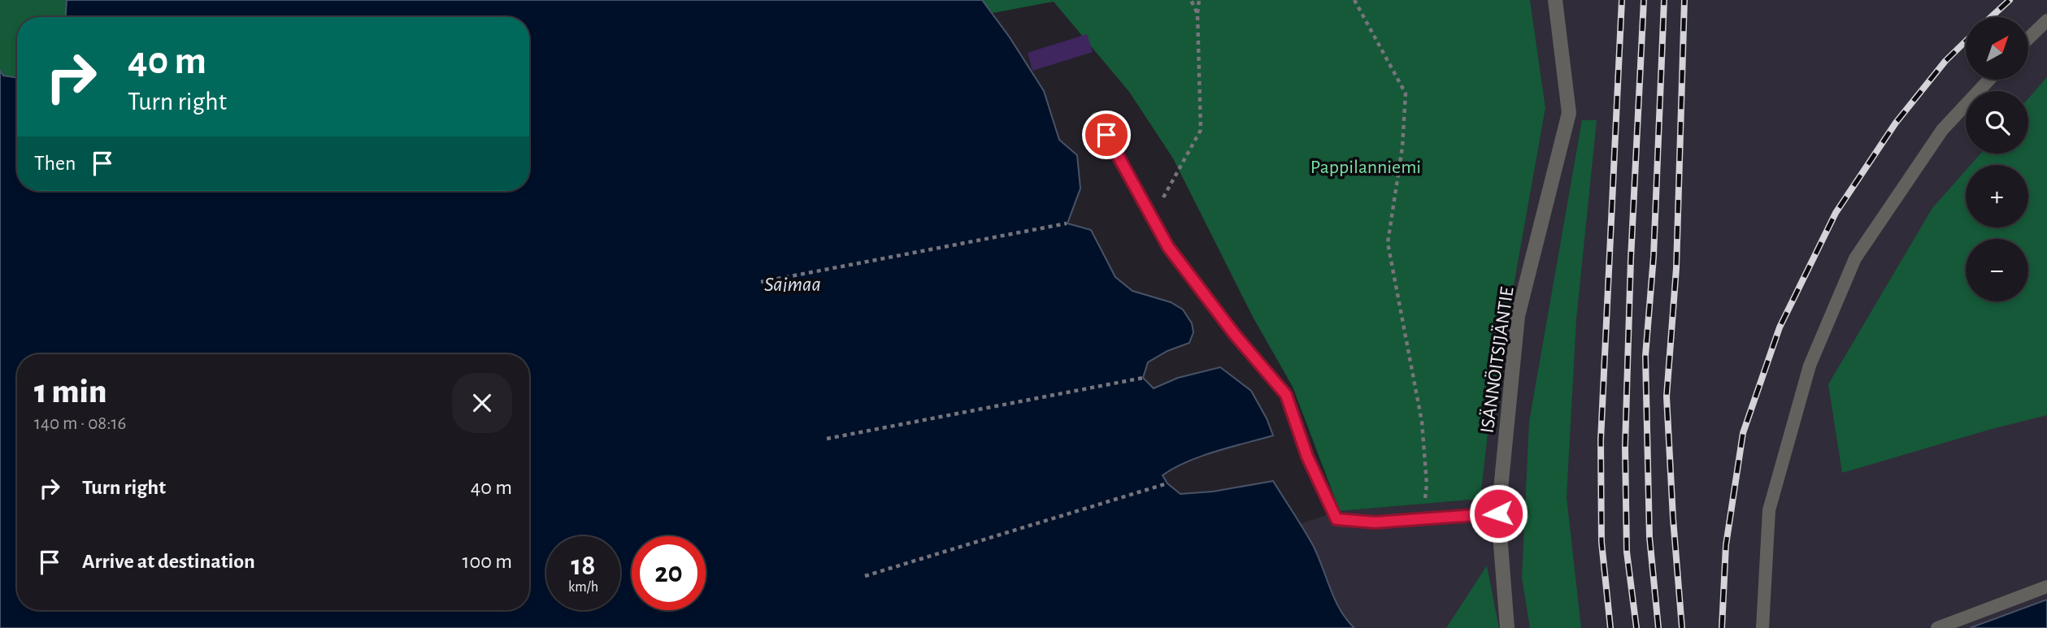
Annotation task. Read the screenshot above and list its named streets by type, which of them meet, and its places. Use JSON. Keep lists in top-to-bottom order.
{
  "streets": {
    "street": ["ISÄNNÖITSIJÄNTIE"]
  },
  "water": ["Saimaa"],
  "parks": ["Pappilanniemi"],
  "north": "top right",
  "page": {
    "map_buttons": ["+", "−"],
    "turn": ["40 m", "Turn right"],
    "then": "Then",
    "heading": ["1 min", "140 m · 08:16"],
    "list": [
      {
        "name": "Turn right",
        "value": "40 m"
      },
      {
        "name": "Arrive at destination",
        "value": "100 m"
      }
    ],
    "speed": "18 km/h",
    "limit": "20"
  }
}
